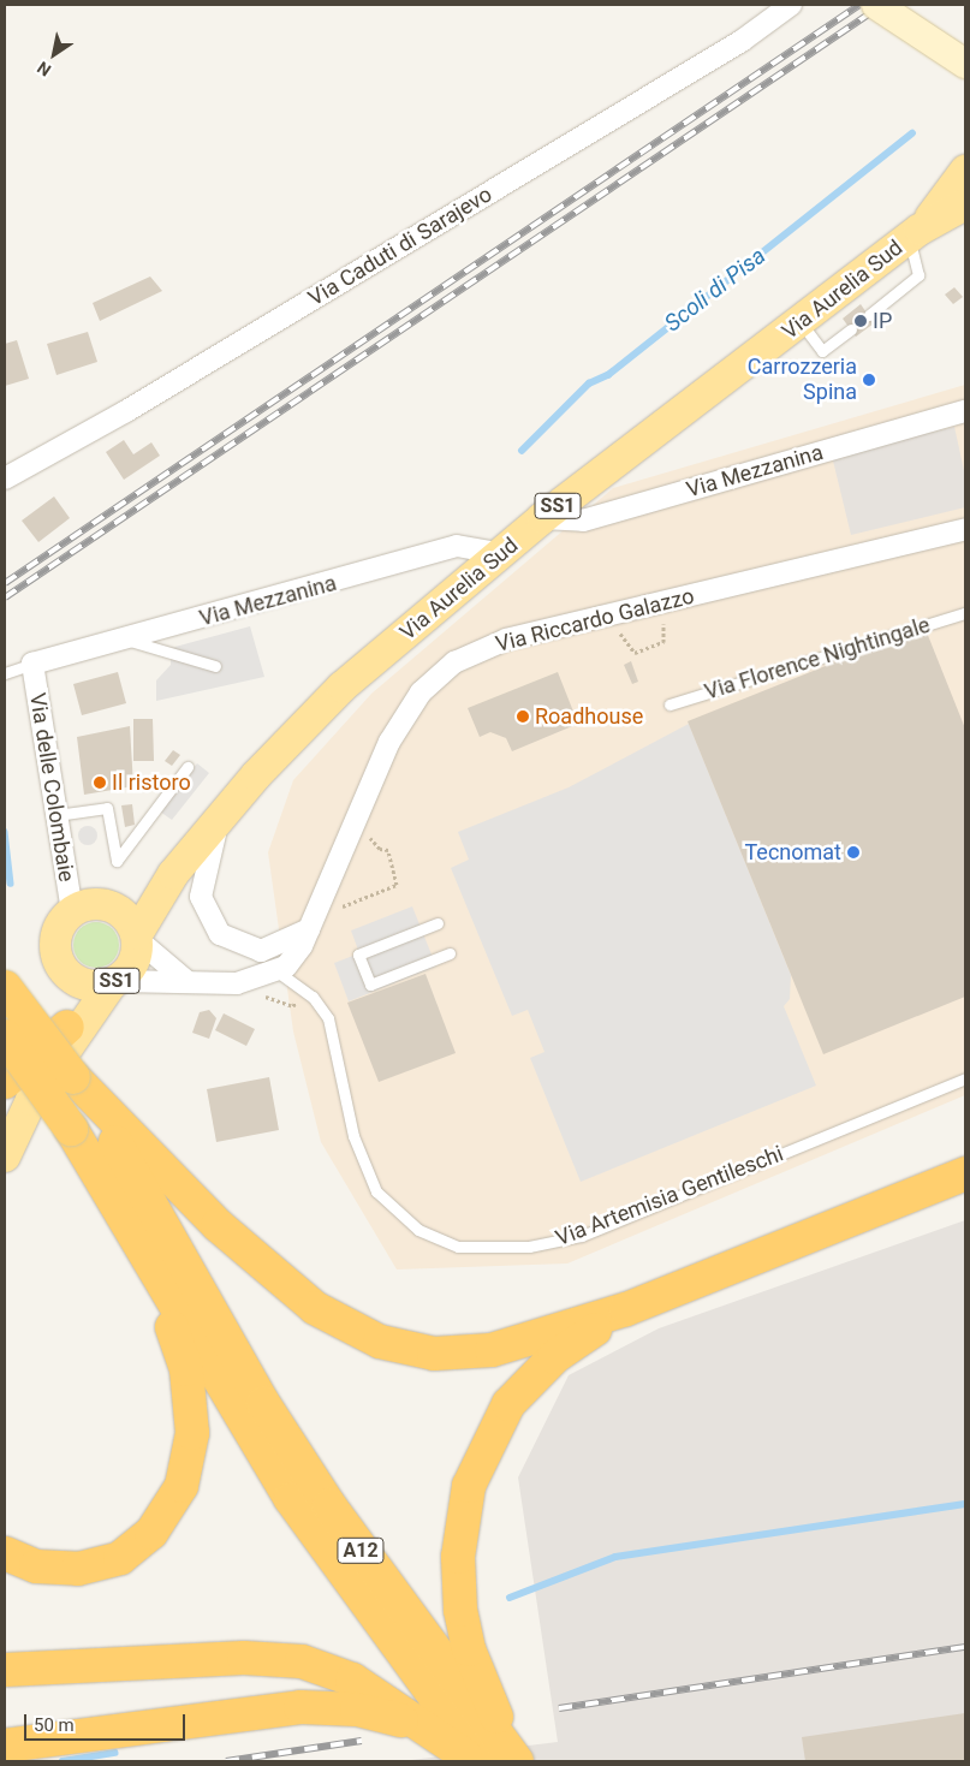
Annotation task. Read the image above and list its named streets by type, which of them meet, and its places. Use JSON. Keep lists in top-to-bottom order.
{
  "streets": {
    "highway": ["A12"],
    "main road": ["Via Aurelia Sud", "SS1"],
    "street": [
      "Via Caduti di Sarajevo",
      "Via Mezzanina",
      "Via Riccardo Galazzo",
      "Via delle Colombaie"
    ],
    "lane": ["Via Florence Nightingale", "Via Artemisia Gentileschi"]
  },
  "crossings": [
    ["Via Aurelia Sud", "Via Mezzanina"],
    ["Via Aurelia Sud", "SS1"],
    ["Via Mezzanina", "Via delle Colombaie"],
    ["SS1", "Via delle Colombaie"],
    ["Via Riccardo Galazzo", "Via Artemisia Gentileschi"]
  ],
  "water": ["Scoli di Pisa"],
  "places": [
    "IP",
    "Carrozzeria Spina",
    "Roadhouse",
    "Il ristoro",
    "Tecnomat"
  ],
  "scale_bar": "50 m",
  "north": "bottom left"
}
